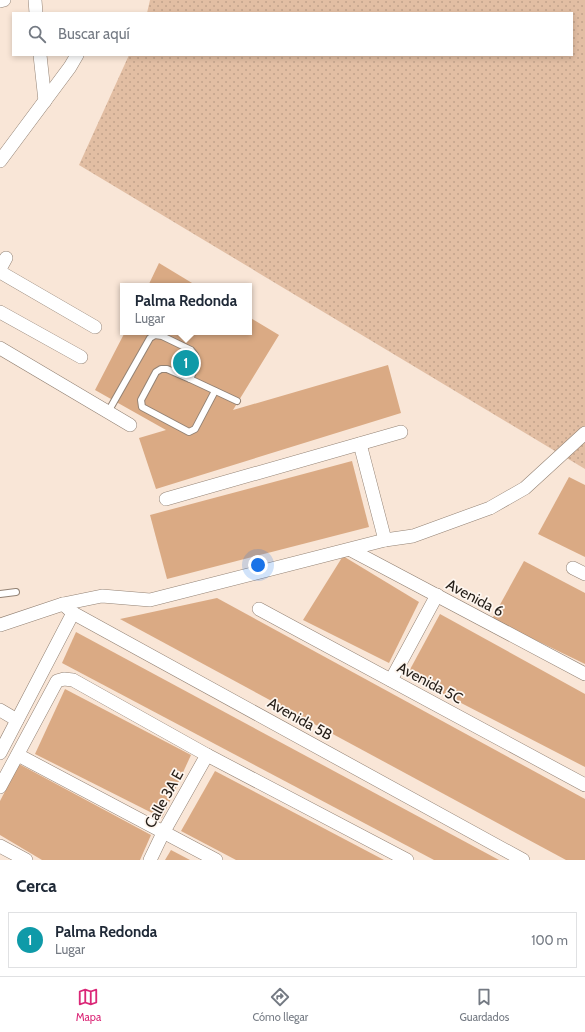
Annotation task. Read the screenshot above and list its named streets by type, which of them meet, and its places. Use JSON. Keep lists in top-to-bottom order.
{
  "streets": {
    "street": [
      "Avenida 6",
      "Avenida 5C",
      "Avenida 5B",
      "Calle 3A E"
    ]
  },
  "page": {
    "search": "Buscar aquí",
    "popup": ["Palma Redonda", "Lugar"],
    "pins": "1",
    "heading": "Cerca",
    "list": [
      {
        "mark": "1",
        "name": "Palma Redonda",
        "note": "Lugar",
        "value": "100 m"
      }
    ],
    "nav": ["Mapa", "Cómo llegar", "Guardados"]
  }
}
